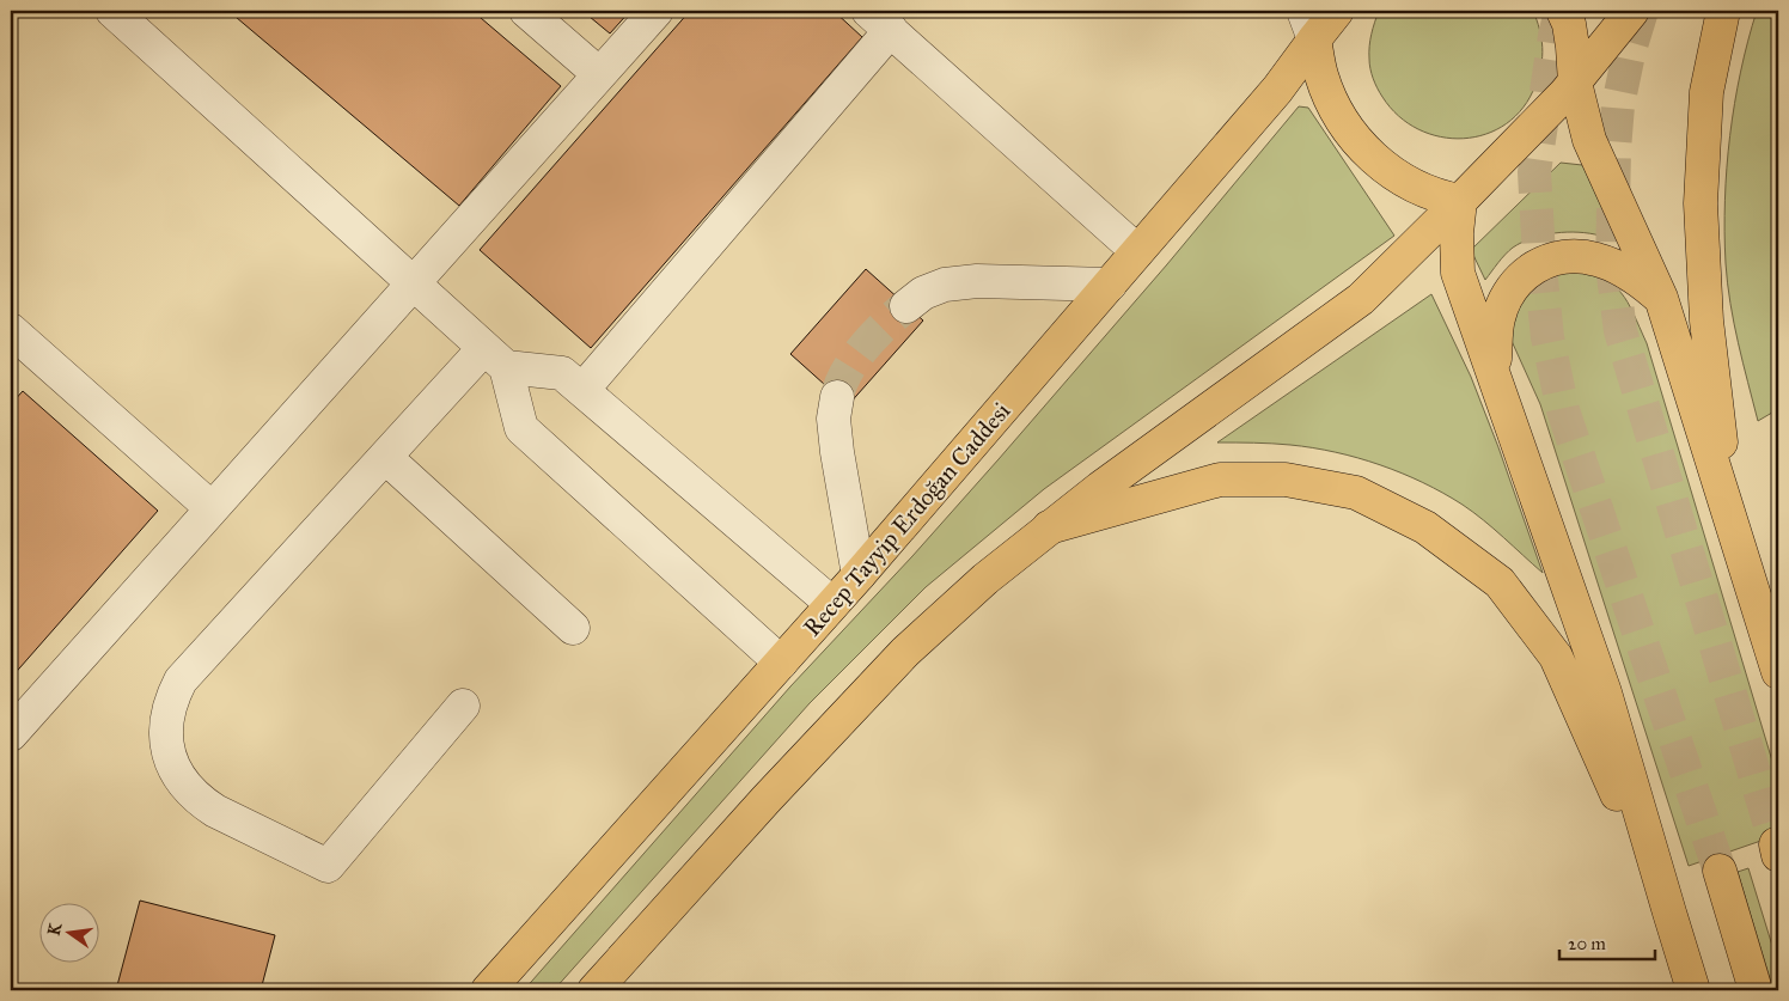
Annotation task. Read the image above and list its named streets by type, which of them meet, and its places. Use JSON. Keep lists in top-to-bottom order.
{
  "streets": {
    "main road": ["Recep Tayyip Erdoğan Caddesi"]
  },
  "scale_bar": "20 m",
  "north": "left"
}
